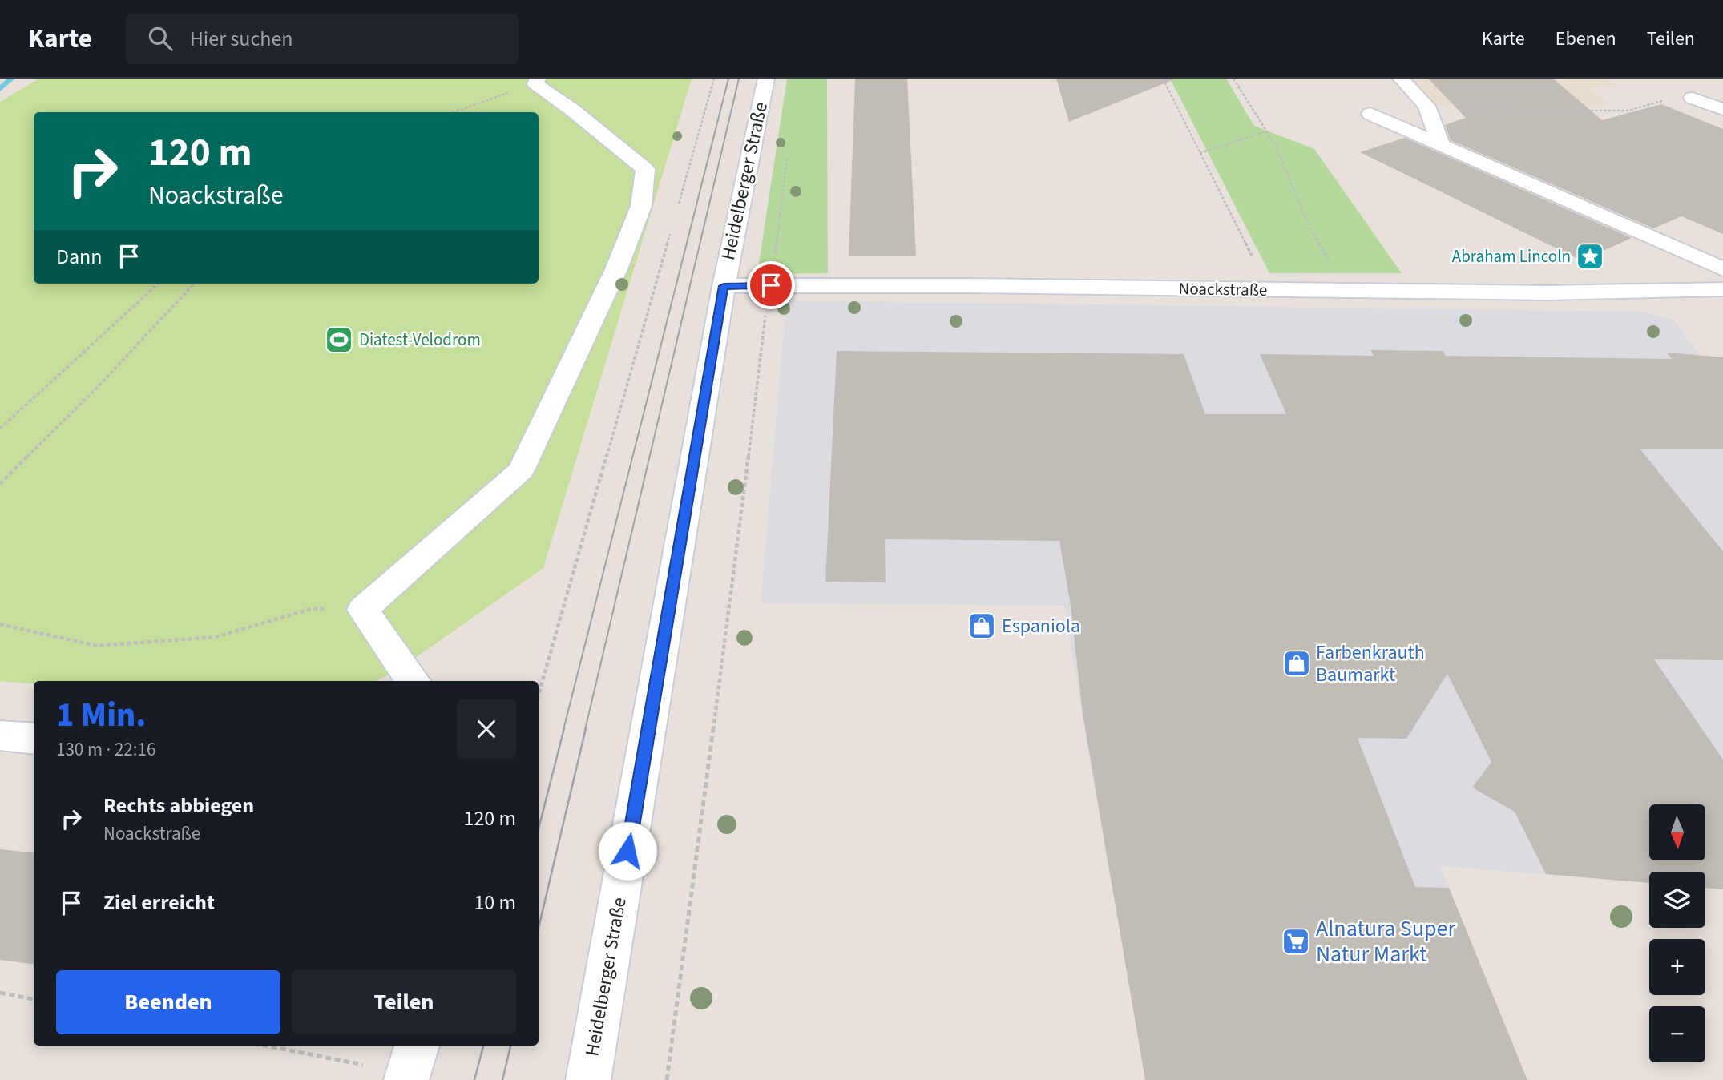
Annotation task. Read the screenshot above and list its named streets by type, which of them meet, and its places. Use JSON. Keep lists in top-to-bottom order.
{
  "streets": {
    "street": ["Heidelberger Straße", "Noackstraße"]
  },
  "crossings": [
    ["Heidelberger Straße", "Noackstraße"]
  ],
  "places": {
    "place": ["Abraham Lincoln"],
    "sports": ["Diatest-Velodrom"],
    "shop": ["Espaniola", "Farbenkrauth Baumarkt"],
    "supermarket": ["Alnatura Super Natur Markt"]
  },
  "north": "bottom",
  "page": {
    "header": "Karte",
    "search": "Hier suchen",
    "nav": ["Karte", "Ebenen", "Teilen"],
    "turn": ["120 m", "Noackstraße"],
    "then": "Dann",
    "heading": ["1 Min.", "130 m · 22:16"],
    "list": [
      {
        "name": "Rechts abbiegen",
        "note": "Noackstraße",
        "value": "120 m"
      },
      {
        "name": "Ziel erreicht",
        "value": "10 m"
      }
    ],
    "map_buttons": ["+", "−"],
    "buttons": ["Beenden", "Teilen"]
  }
}
